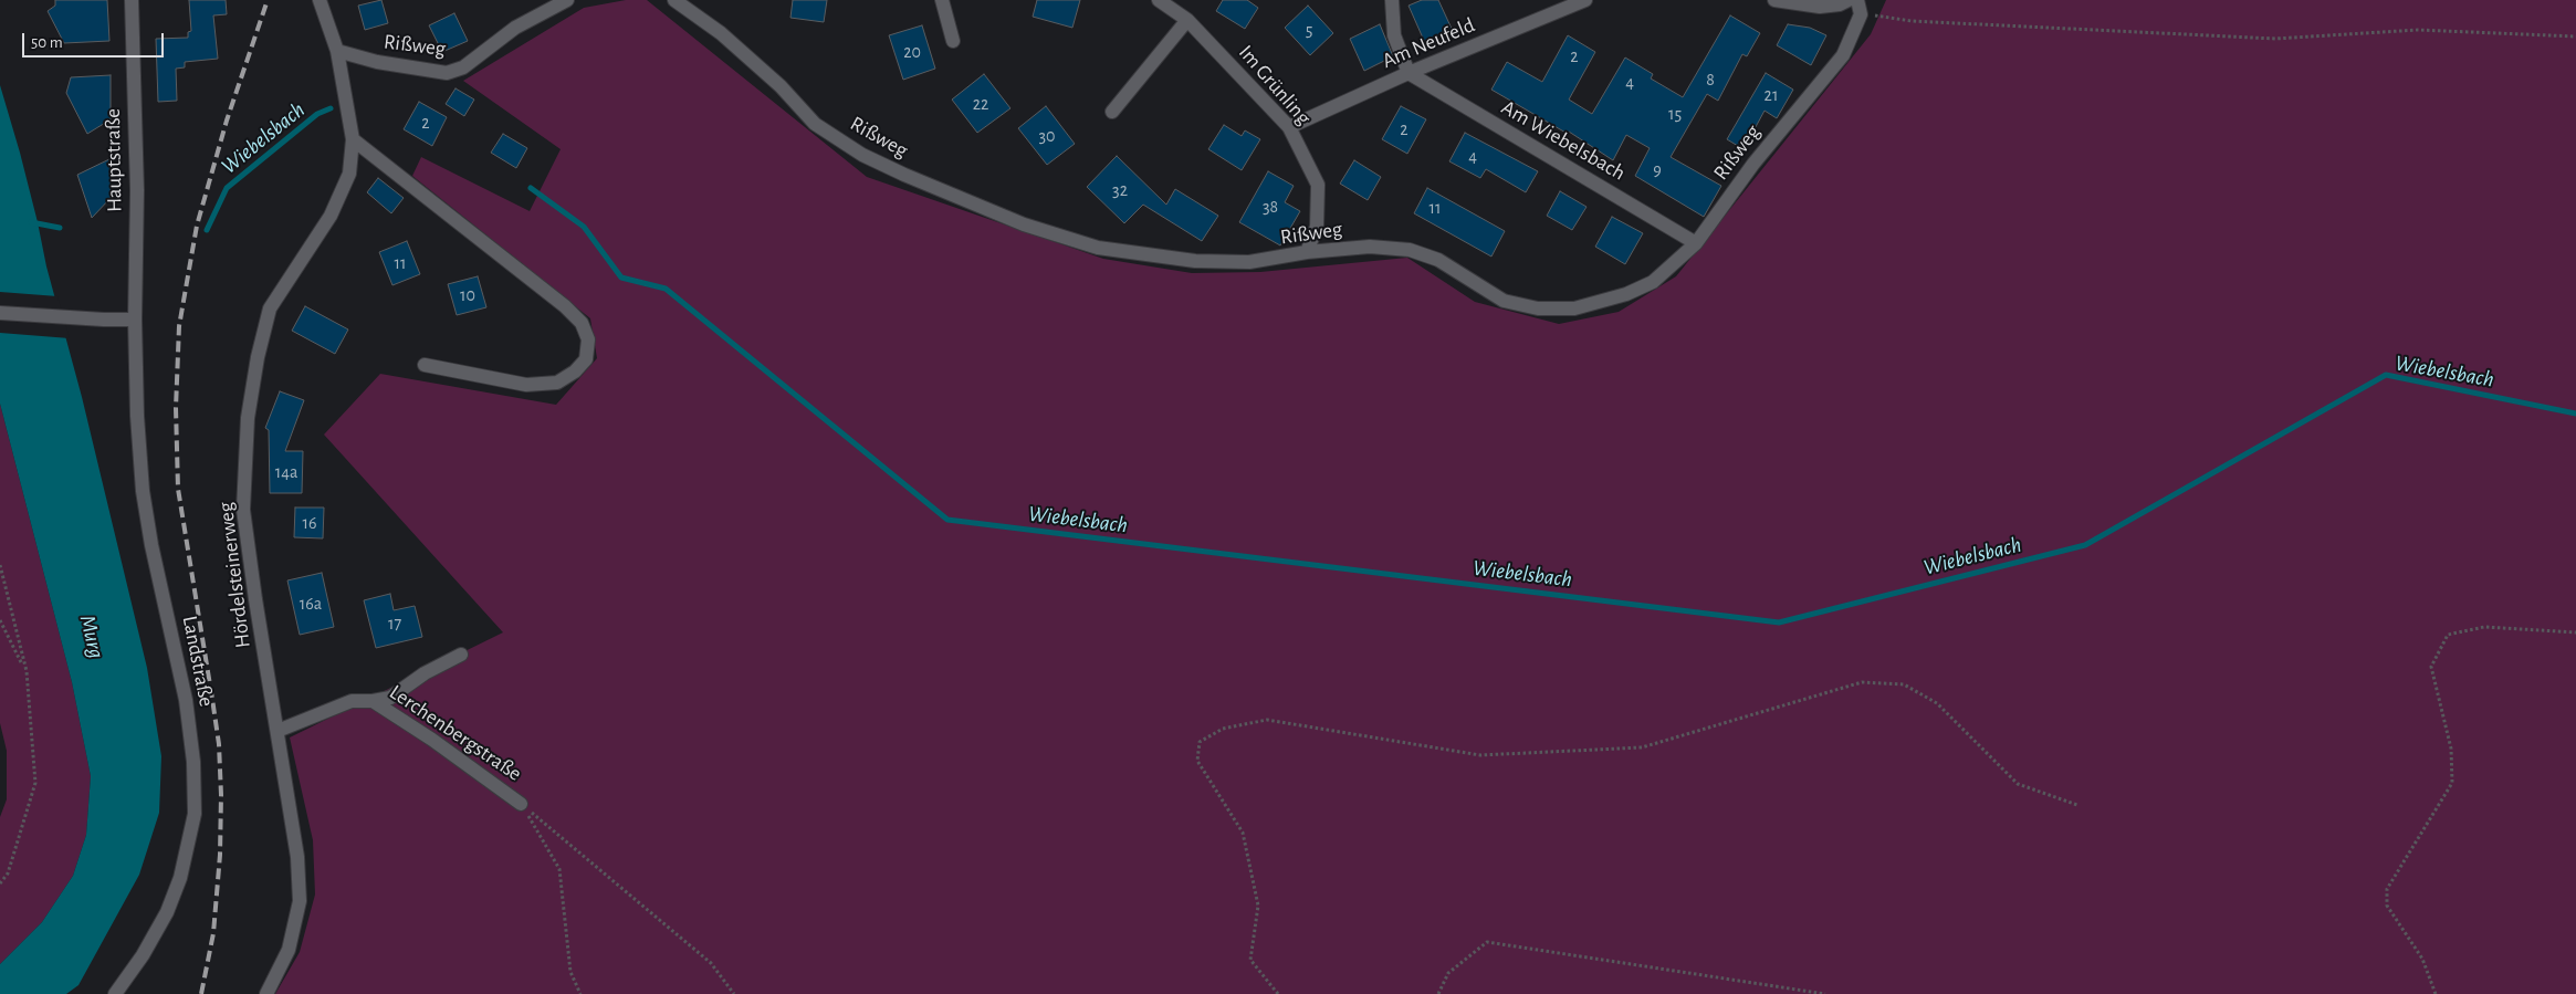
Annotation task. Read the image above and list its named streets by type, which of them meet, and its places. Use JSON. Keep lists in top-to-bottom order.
{
  "streets": {
    "street": [
      "Am Neufeld",
      "Rißweg",
      "Im Grünling",
      "Am Wiebelsbach",
      "Hauptstraße",
      "Hördelsteinerweg",
      "Landstraße",
      "Lerchenbergstraße"
    ]
  },
  "crossings": [
    ["Am Neufeld", "Im Grünling"],
    ["Am Neufeld", "Am Wiebelsbach"],
    ["Rißweg", "Im Grünling"],
    ["Rißweg", "Am Wiebelsbach"],
    ["Rißweg", "Hördelsteinerweg"],
    ["Hauptstraße", "Landstraße"],
    ["Hördelsteinerweg", "Lerchenbergstraße"]
  ],
  "water": ["Wiebelsbach", "Murg"],
  "house_numbers": [
    "5",
    "20",
    "2",
    "8",
    "4",
    "21",
    "22",
    "15",
    "2",
    "2",
    "30",
    "4",
    "9",
    "32",
    "38",
    "11",
    "11",
    "10",
    "14a",
    "16",
    "16a",
    "17"
  ],
  "scale_bar": "50 m"
}
